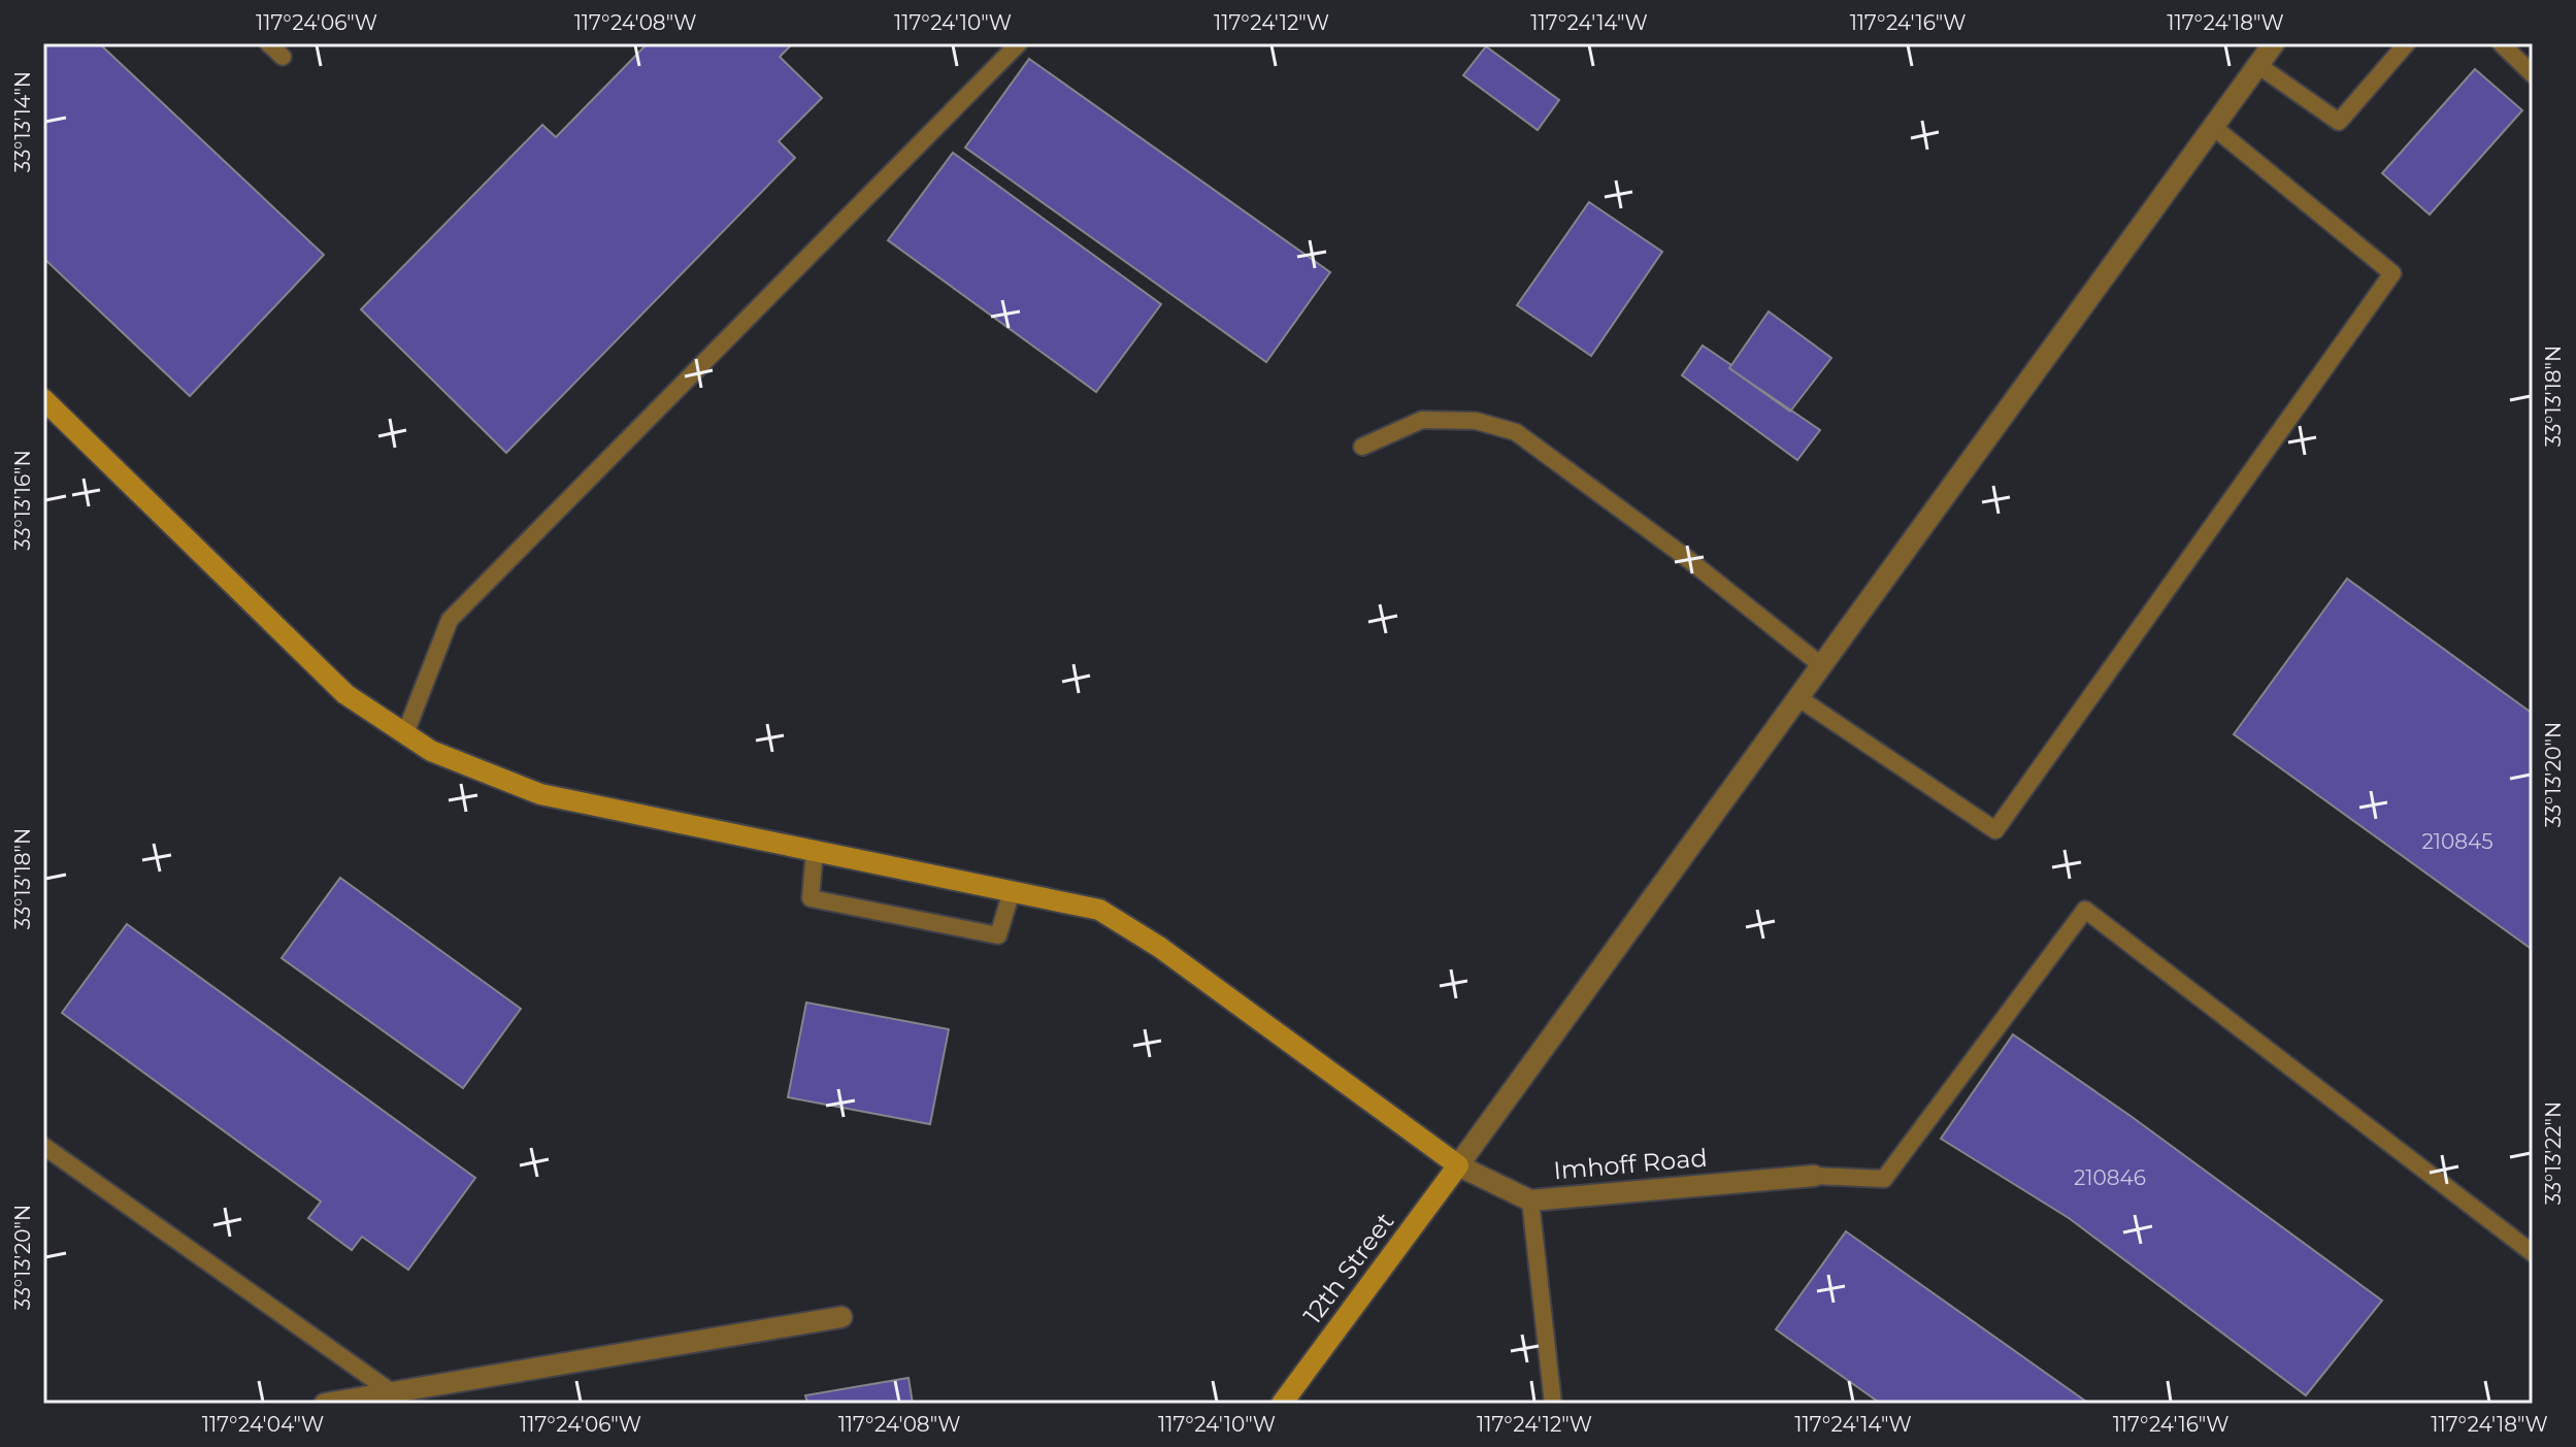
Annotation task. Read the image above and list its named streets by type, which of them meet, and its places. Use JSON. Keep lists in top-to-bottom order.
{
  "streets": {
    "street": ["Imhoff Road", "12th Street"]
  },
  "crossings": [
    ["Imhoff Road", "12th Street"]
  ],
  "house_numbers": ["210845", "210846"],
  "coordinates": [
    "117°24'06\"W",
    "117°24'08\"W",
    "117°24'10\"W",
    "117°24'12\"W",
    "117°24'14\"W",
    "117°24'16\"W",
    "117°24'18\"W",
    "33°13'14\"N",
    "33°13'18\"N",
    "33°13'16\"N",
    "33°13'20\"N",
    "33°13'22\"N",
    "117°24'04\"W"
  ]
}
